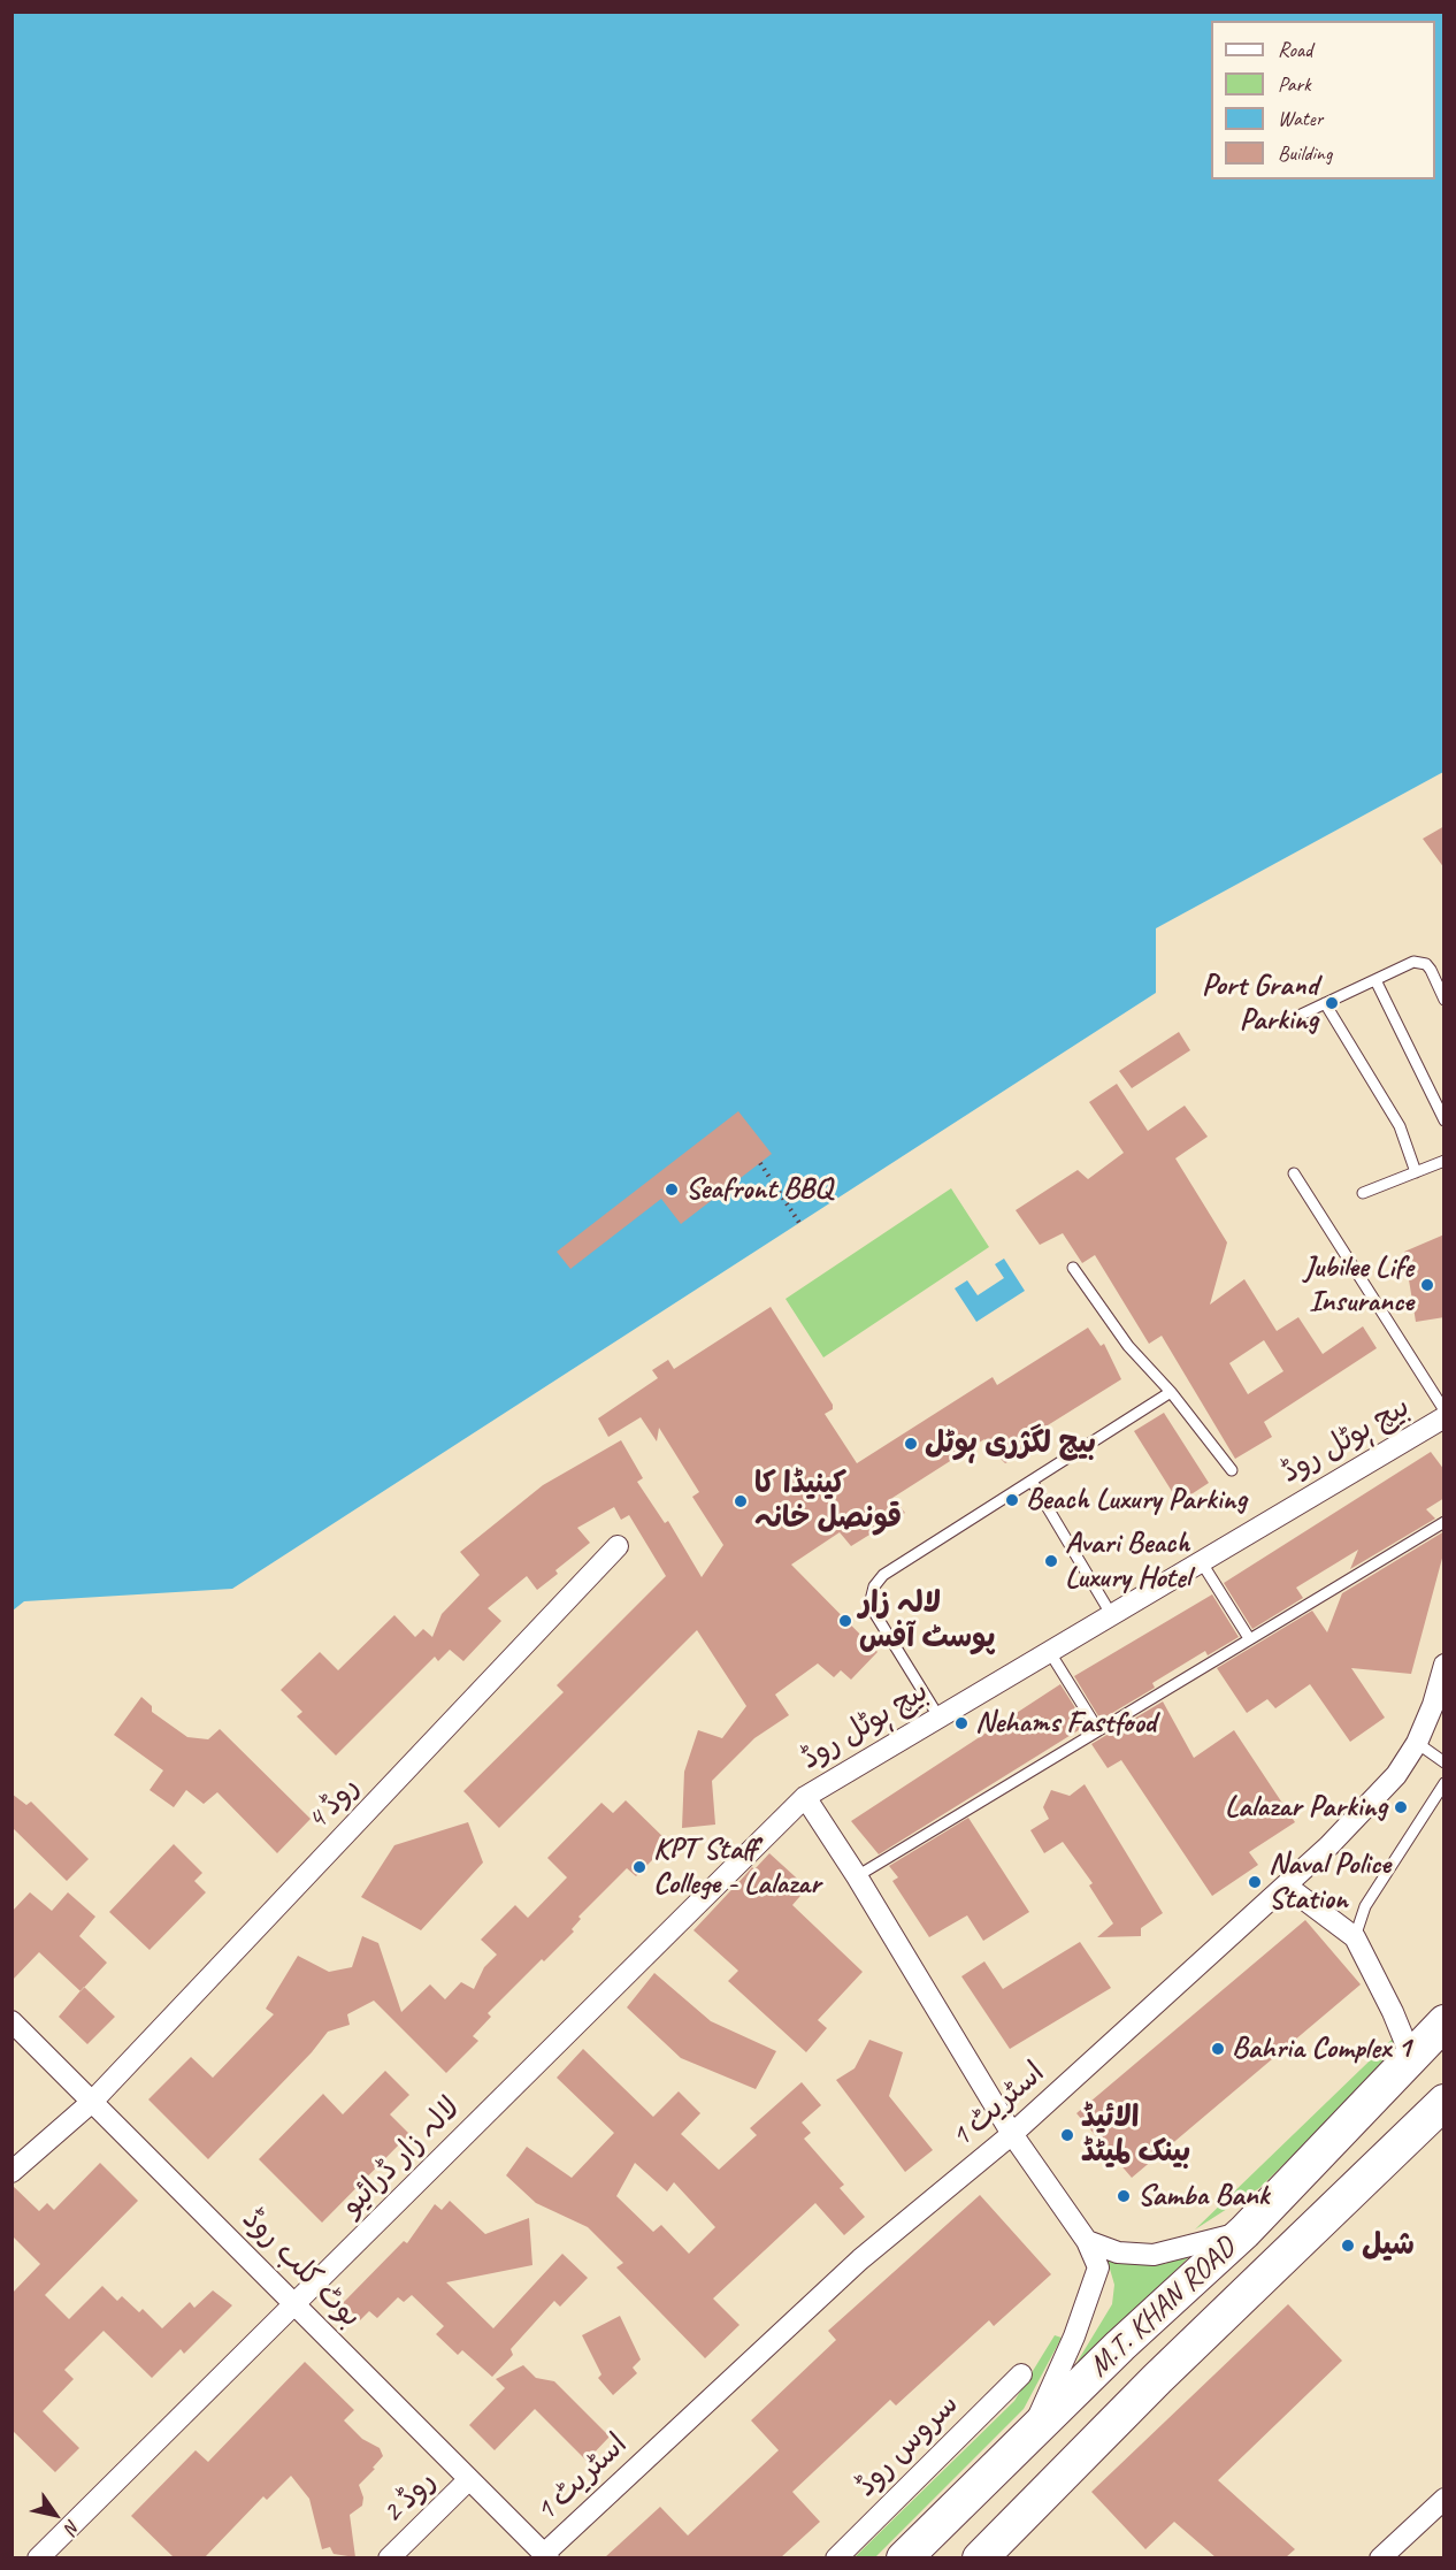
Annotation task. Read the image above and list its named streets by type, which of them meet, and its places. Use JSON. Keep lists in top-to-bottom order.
{
  "streets": {
    "highway": ["M.T. KHAN ROAD"],
    "street": [
      "بیچ ہوٹل روڈ",
      "روڈ 4",
      "اسٹریٹ 1",
      "لالہ زار ڈرائیو",
      "بوٹ کلب روڈ",
      "سروس روڈ",
      "روڈ 2"
    ]
  },
  "crossings": [
    ["بیچ ہوٹل روڈ", "اسٹریٹ 1"],
    ["بیچ ہوٹل روڈ", "لالہ زار ڈرائیو"],
    ["بیچ ہوٹل روڈ", "M.T. KHAN ROAD"],
    ["روڈ 4", "بوٹ کلب روڈ"],
    ["اسٹریٹ 1", "بوٹ کلب روڈ"],
    ["لالہ زار ڈرائیو", "بوٹ کلب روڈ"],
    ["بوٹ کلب روڈ", "روڈ 2"]
  ],
  "places": [
    "Port Grand Parking",
    "Seafront BBQ",
    "Jubilee Life Insurance",
    "بیچ لگژری ہوٹل",
    "Beach Luxury Parking",
    "کینیڈا کا قونصل خانہ",
    "Avari Beach Luxury Hotel",
    "لالہ زار پوسٹ آفس",
    "Nehams Fastfood",
    "Lalazar Parking",
    "KPT Staff College - Lalazar",
    "Naval Police Station",
    "Bahria Complex 1",
    "الائیڈ بینک لمیٹڈ",
    "Samba Bank",
    "شیل"
  ],
  "legend": [
    "Road",
    "Park",
    "Water",
    "Building"
  ],
  "north": "bottom right"
}
